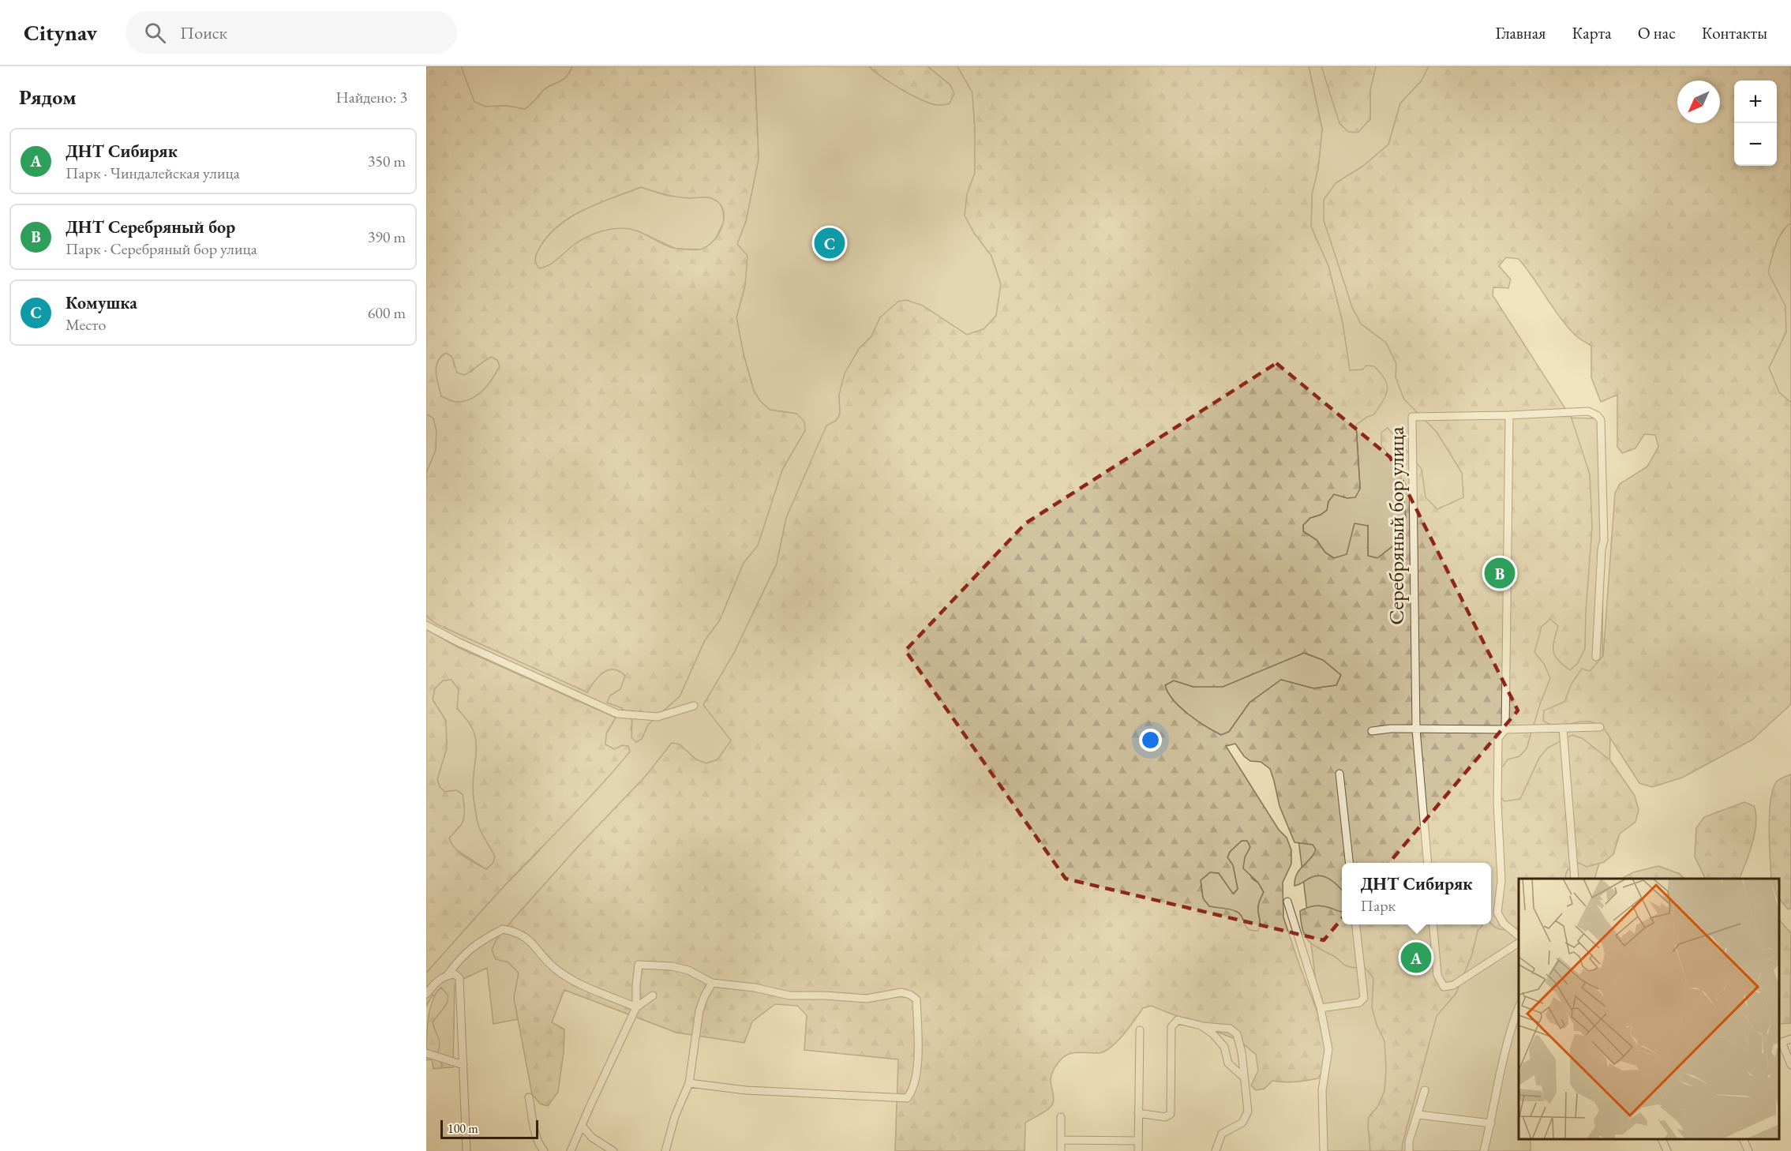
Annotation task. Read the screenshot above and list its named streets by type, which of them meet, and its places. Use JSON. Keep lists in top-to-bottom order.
{
  "streets": {
    "street": ["Серебряный бор улица"]
  },
  "scale_bar": "100 m",
  "north": "bottom left",
  "page": {
    "header": "Citynav",
    "search": "Поиск",
    "nav": [
      "Главная",
      "Карта",
      "О нас",
      "Контакты"
    ],
    "heading": ["Рядом", "Найдено: 3"],
    "map_buttons": ["+", "−"],
    "list": [
      {
        "mark": "A",
        "name": "ДНТ Сибиряк",
        "note": "Парк · Чиндалейская улица",
        "value": "350 m"
      },
      {
        "mark": "B",
        "name": "ДНТ Серебряный бор",
        "note": "Парк · Серебряный бор улица",
        "value": "390 m"
      },
      {
        "mark": "C",
        "name": "Комушка",
        "note": "Место",
        "value": "600 m"
      }
    ],
    "pins": ["C", "B", "A"],
    "popup": ["ДНТ Сибиряк", "Парк"],
    "scale": "100 m"
  }
}
